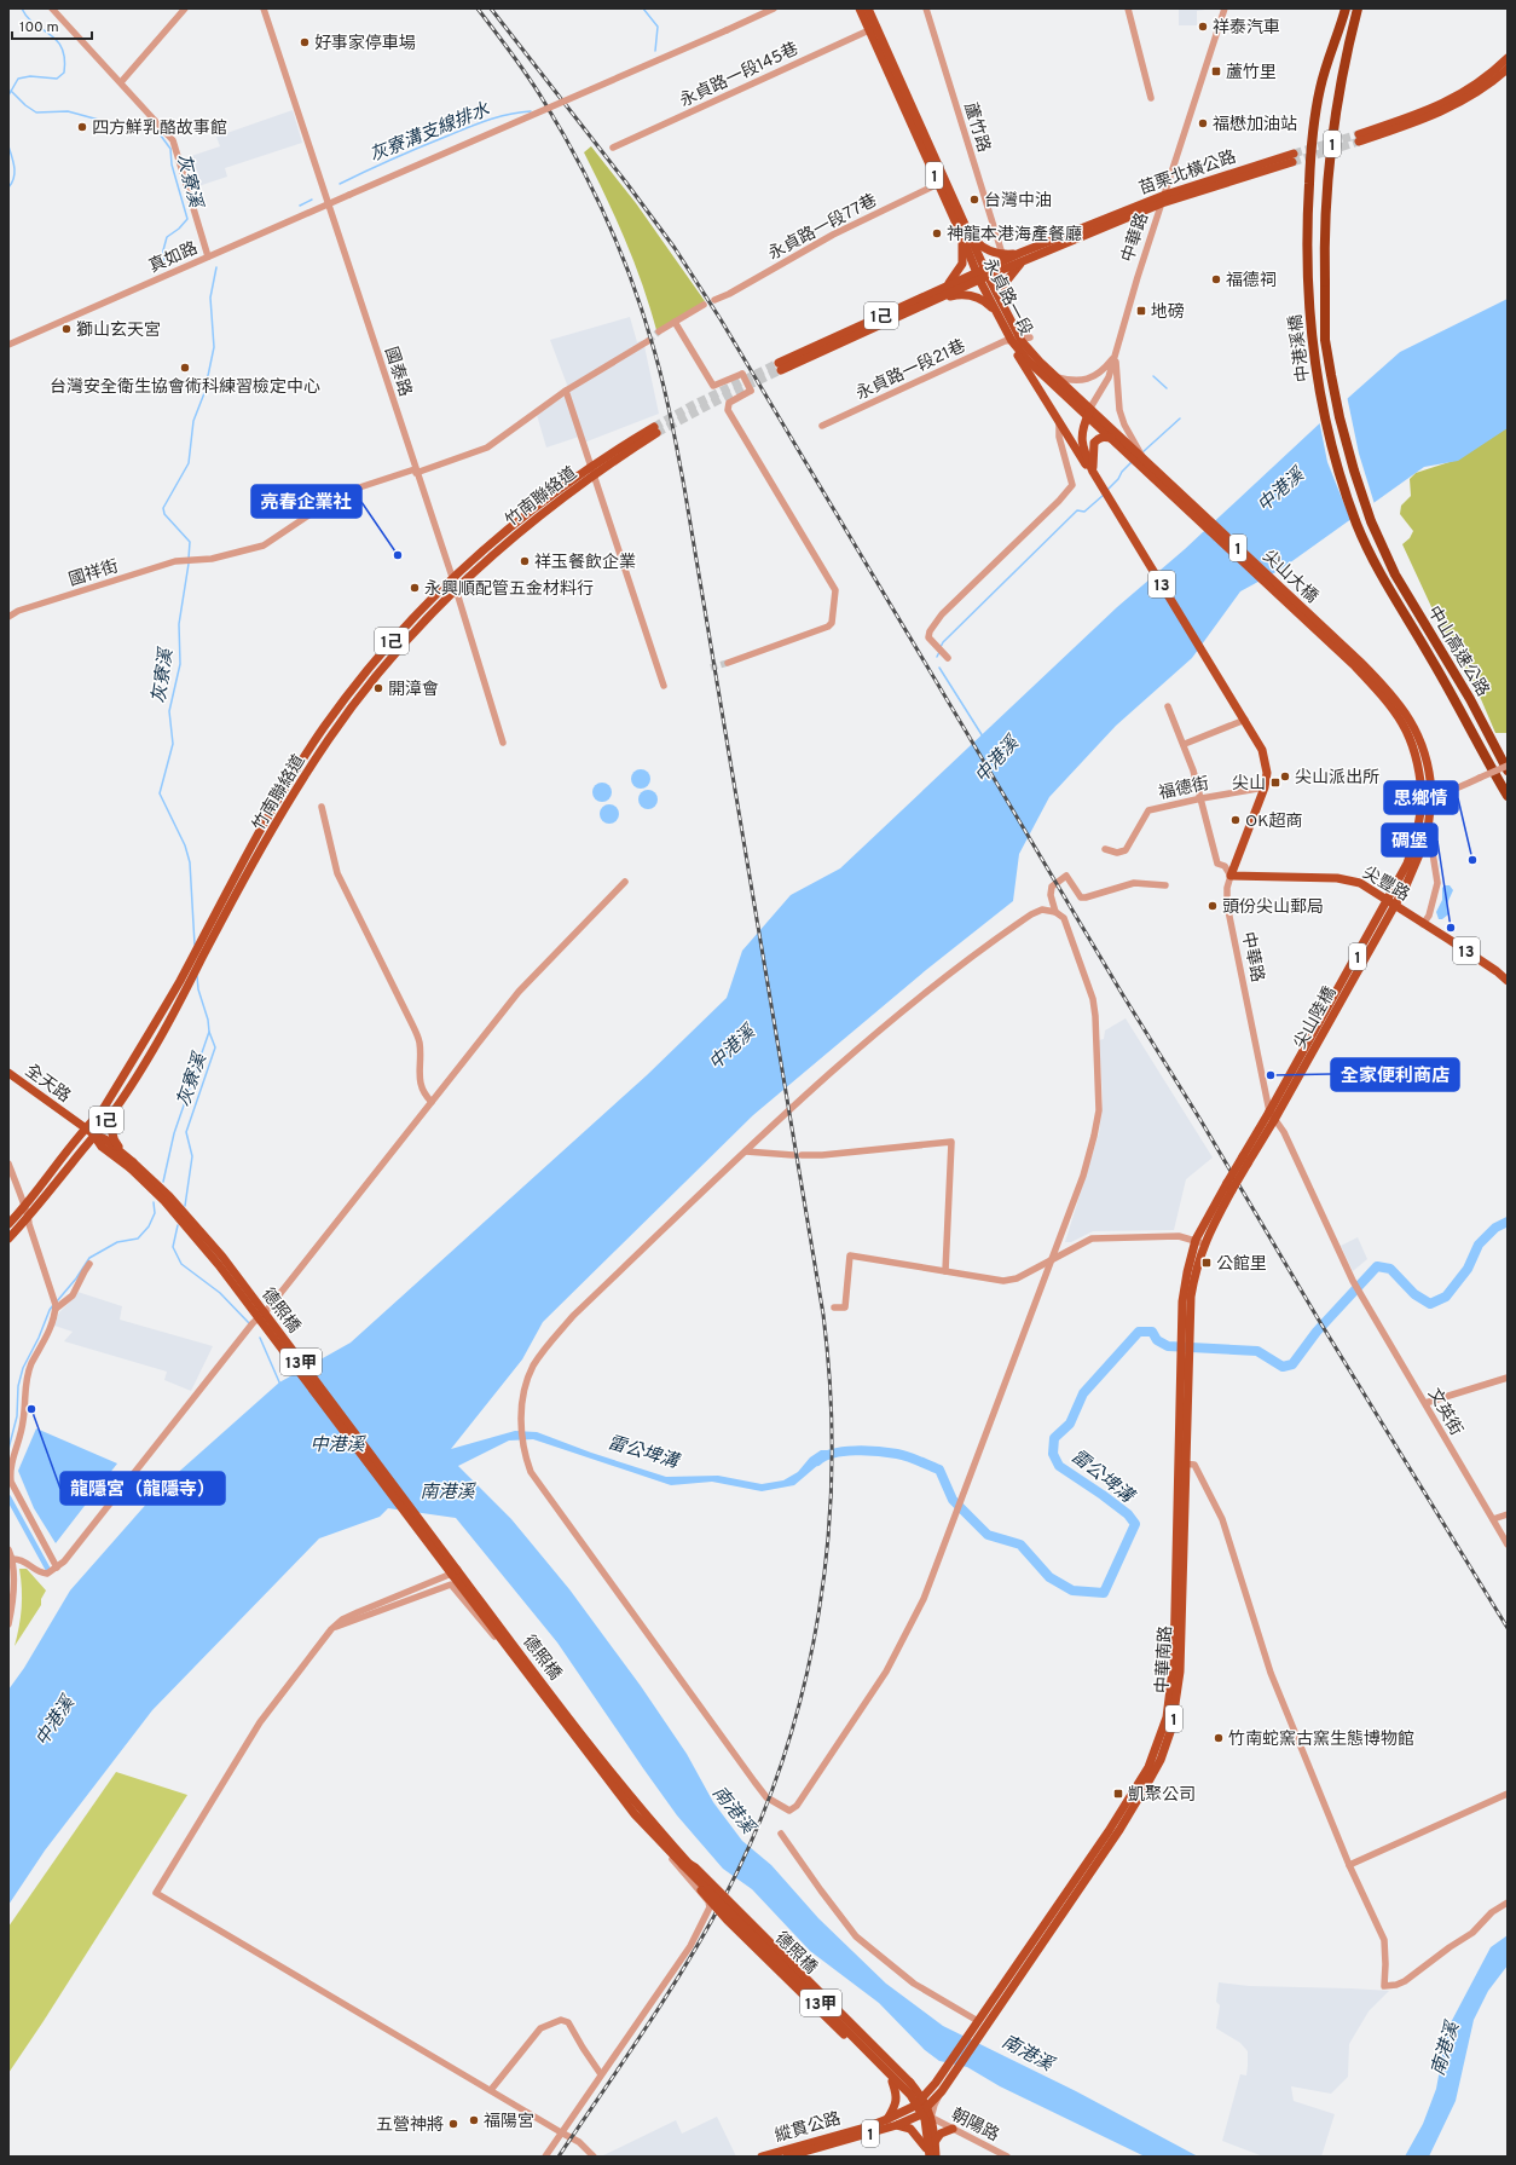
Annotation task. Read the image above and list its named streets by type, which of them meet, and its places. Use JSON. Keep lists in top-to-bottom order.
{
  "streets": {
    "highway": ["1", "中港溪橋", "中山高速公路"],
    "main road": [
      "苗栗北橫公路",
      "中華路",
      "永貞路一段",
      "1己",
      "竹南聯絡道",
      "尖山大橋",
      "13",
      "尖豐路",
      "尖山陸橋",
      "全天路",
      "德照橋",
      "13甲",
      "中華南路",
      "縱貫公路"
    ],
    "street": [
      "永貞路一段145巷",
      "蘆竹路",
      "永貞路一段77巷",
      "真如路",
      "永貞路一段21巷",
      "國泰路",
      "國祥街",
      "福德街",
      "文英街",
      "朝陽路"
    ]
  },
  "crossings": [
    ["永貞路一段145巷", "永貞路一段"],
    ["1", "中華路"],
    ["1", "尖山大橋"],
    ["1", "尖山陸橋"],
    ["1", "文英街"],
    ["1", "中華南路"],
    ["1", "縱貫公路"],
    ["苗栗北橫公路", "中華路"],
    ["苗栗北橫公路", "永貞路一段"],
    ["苗栗北橫公路", "1己"],
    ["永貞路一段77巷", "永貞路一段"],
    ["中華路", "永貞路一段"],
    ["中華路", "13"],
    ["中華路", "福德街"],
    ["中華路", "尖豐路"],
    ["中華路", "尖山陸橋"],
    ["中華路", "文英街"],
    ["真如路", "國泰路"],
    ["永貞路一段", "1己"],
    ["永貞路一段", "永貞路一段21巷"],
    ["永貞路一段", "尖山大橋"],
    ["永貞路一段", "13"],
    ["中港溪橋", "中山高速公路"],
    ["永貞路一段21巷", "13"],
    ["國泰路", "竹南聯絡道"],
    ["國泰路", "國祥街"],
    ["竹南聯絡道", "全天路"],
    ["竹南聯絡道", "13甲"],
    ["尖山陸橋", "文英街"],
    ["全天路", "13甲"],
    ["德照橋", "13甲"]
  ],
  "water": [
    "灰寮溝支線排水",
    "灰寮溪",
    "中港溪",
    "雷公埤溝",
    "南港溪"
  ],
  "places": {
    "other": [
      "祥泰汽車",
      "好事家停車場",
      "福懋加油站",
      "四方鮮乳酪故事館",
      "台灣中油",
      "神龍本港海產餐廳",
      "福德祠",
      "獅山玄天宮",
      "台灣安全衛生協會術科練習檢定中心",
      "亮春企業社",
      "祥玉餐飲企業",
      "永興順配管五金材料行",
      "開漳會",
      "尖山派出所",
      "OK超商",
      "思鄉情",
      "頭份尖山郵局",
      "碉堡",
      "全家便利商店",
      "龍隱宮（龍隱寺）",
      "竹南蛇窯古窯生態博物館",
      "福陽宮",
      "五營神將"
    ],
    "transit": [
      "蘆竹里",
      "地磅",
      "尖山",
      "公館里",
      "凱聚公司"
    ]
  },
  "scale_bar": "100 m"
}
